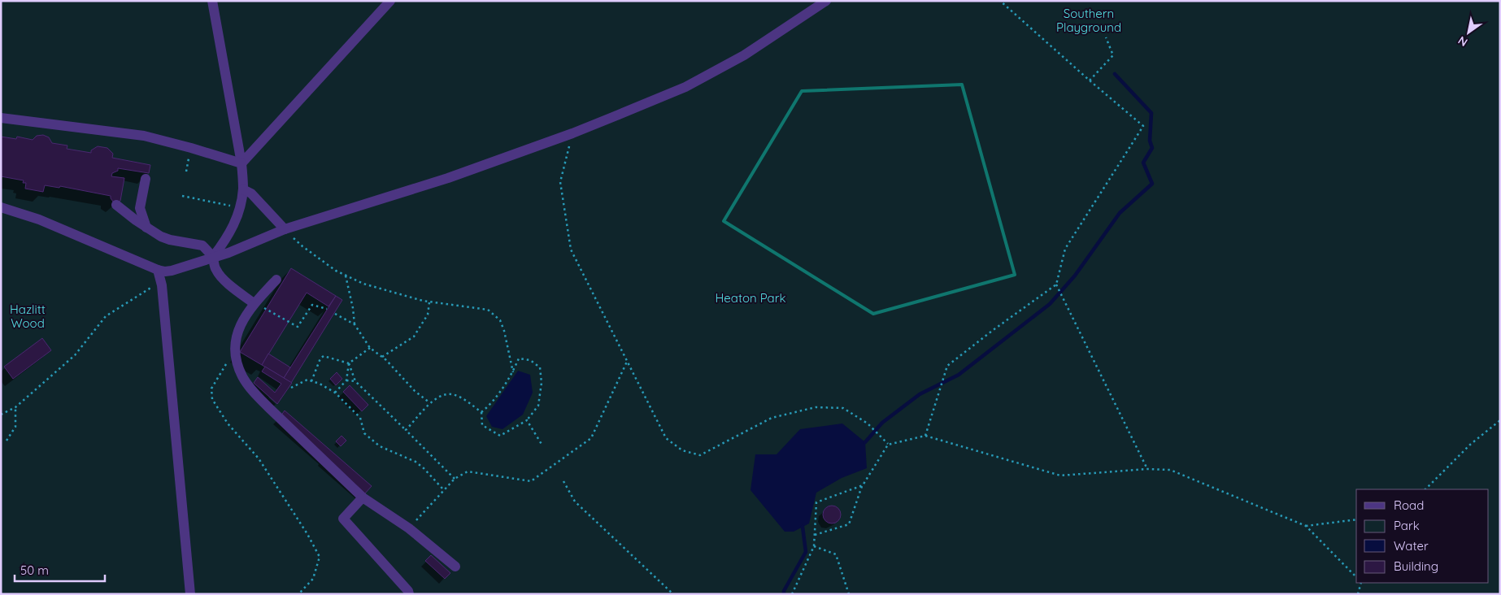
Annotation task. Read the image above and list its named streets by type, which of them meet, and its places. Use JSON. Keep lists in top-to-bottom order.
{
  "parks": ["Southern Playground", "Heaton Park", "Hazlitt Wood"],
  "legend": [
    "Road",
    "Park",
    "Water",
    "Building"
  ],
  "scale_bar": "50 m",
  "north": "bottom left"
}
